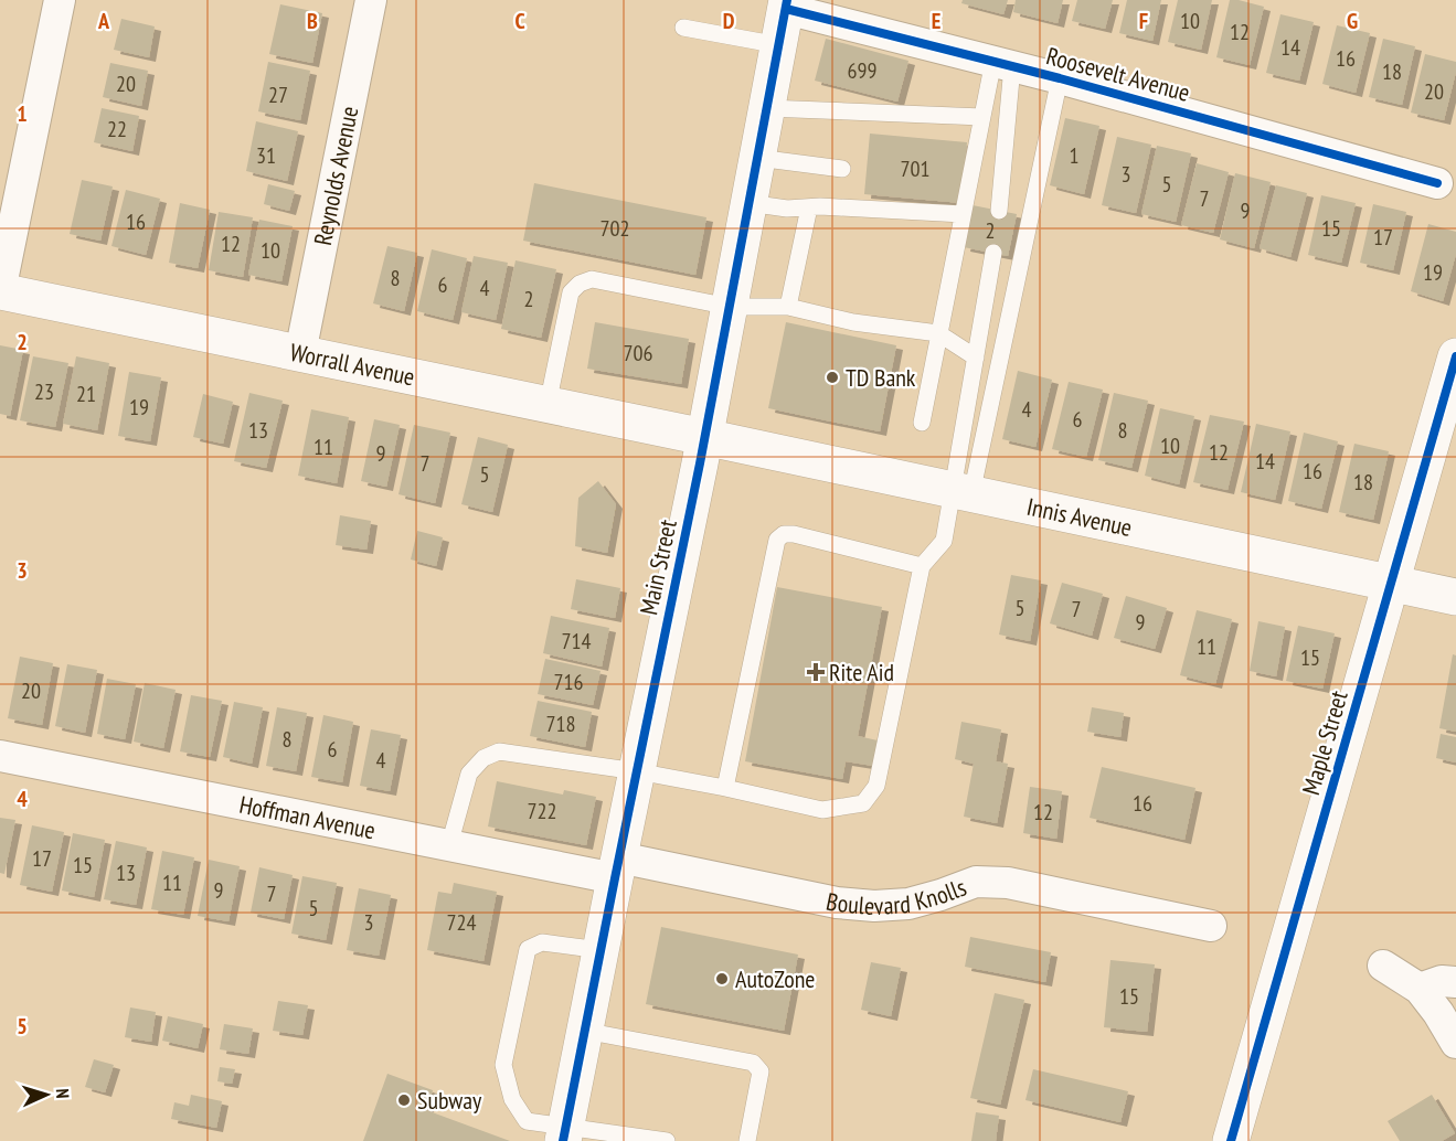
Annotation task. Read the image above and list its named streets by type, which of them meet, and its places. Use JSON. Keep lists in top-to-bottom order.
{
  "streets": {
    "main road": [
      "Worrall Avenue",
      "Innis Avenue",
      "Main Street",
      "Maple Street"
    ],
    "street": [
      "Roosevelt Avenue",
      "Reynolds Avenue",
      "Hoffman Avenue",
      "Boulevard Knolls"
    ]
  },
  "crossings": [
    ["Roosevelt Avenue", "Main Street"],
    ["Reynolds Avenue", "Worrall Avenue"],
    ["Worrall Avenue", "Innis Avenue"],
    ["Worrall Avenue", "Main Street"],
    ["Innis Avenue", "Main Street"],
    ["Innis Avenue", "Maple Street"],
    ["Main Street", "Hoffman Avenue"],
    ["Main Street", "Boulevard Knolls"],
    ["Hoffman Avenue", "Boulevard Knolls"]
  ],
  "places": {
    "other": ["TD Bank", "AutoZone", "Subway"],
    "health": ["Rite Aid"]
  },
  "house_numbers": [
    "10",
    "12",
    "14",
    "16",
    "699",
    "18",
    "20",
    "20",
    "27",
    "22",
    "31",
    "1",
    "701",
    "3",
    "5",
    "7",
    "9",
    "16",
    "702",
    "15",
    "2",
    "17",
    "12",
    "10",
    "19",
    "8",
    "6",
    "4",
    "2",
    "706",
    "23",
    "21",
    "19",
    "4",
    "6",
    "13",
    "8",
    "10",
    "11",
    "12",
    "9",
    "14",
    "7",
    "16",
    "5",
    "18",
    "5",
    "7",
    "9",
    "714",
    "11",
    "15",
    "716",
    "20",
    "718",
    "8",
    "6",
    "4",
    "16",
    "722",
    "12",
    "17",
    "15",
    "13",
    "11",
    "9",
    "7",
    "5",
    "3",
    "724",
    "15"
  ],
  "north": "right",
  "grid": {
    "columns": [
      "A",
      "B",
      "C",
      "D",
      "E",
      "F",
      "G"
    ],
    "rows": [
      "1",
      "2",
      "3",
      "4",
      "5"
    ]
  }
}
